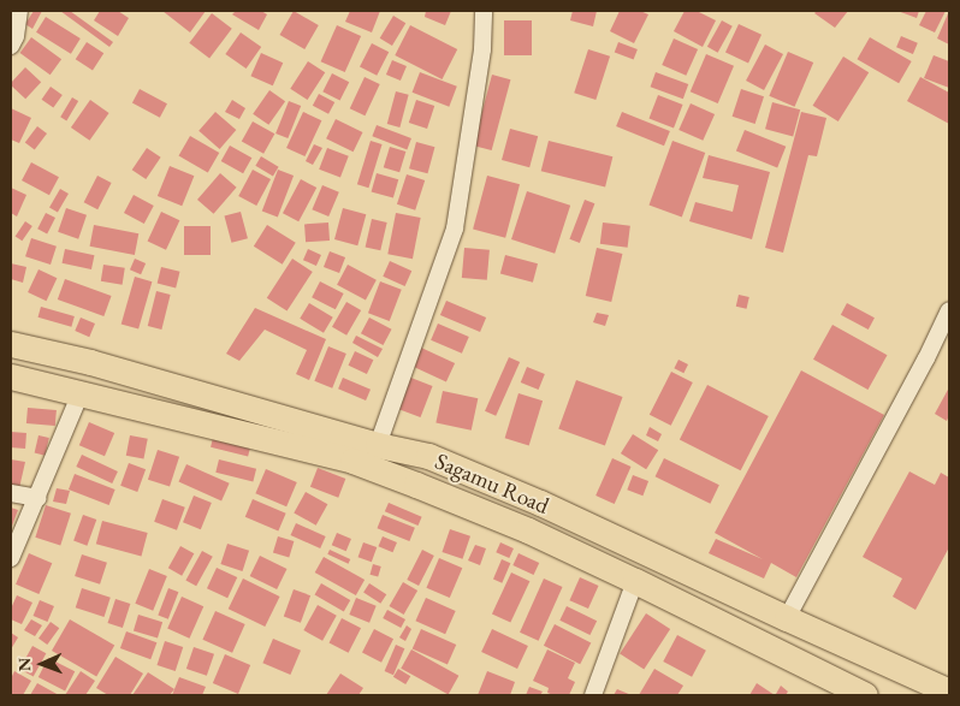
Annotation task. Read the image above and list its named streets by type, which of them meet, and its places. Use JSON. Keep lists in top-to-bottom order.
{
  "streets": {
    "highway": ["Sagamu Road"]
  },
  "north": "left"
}
